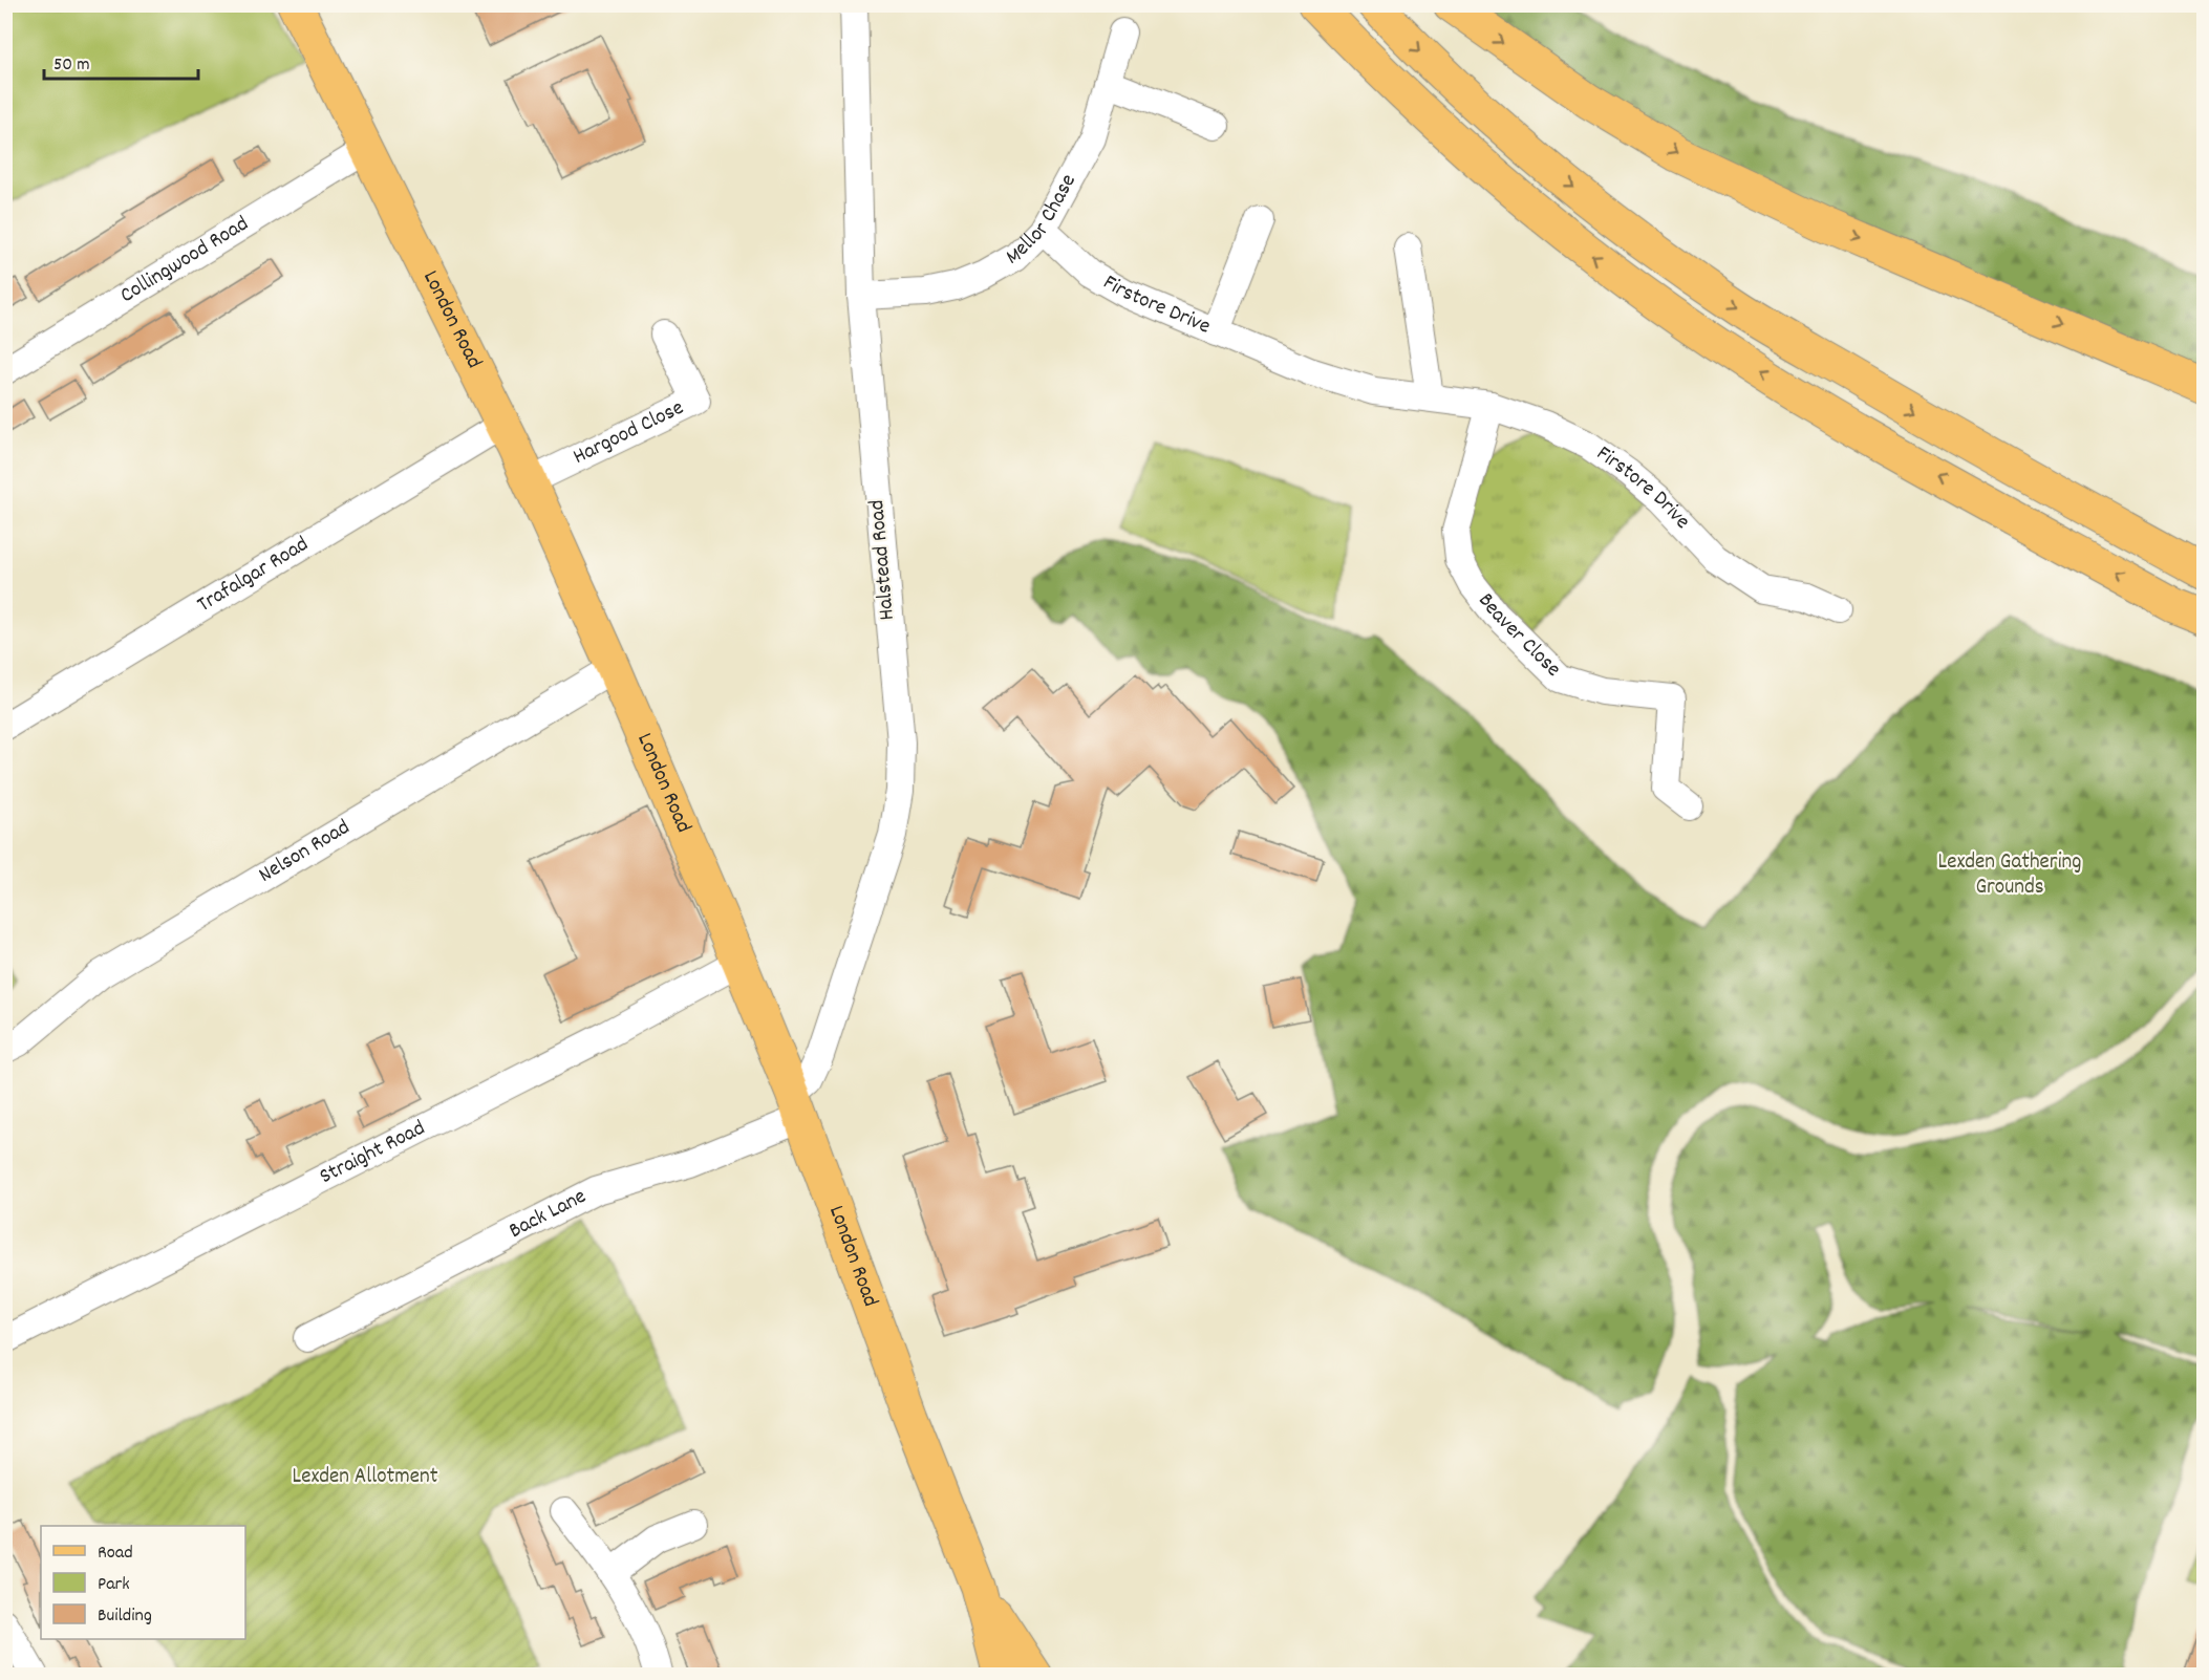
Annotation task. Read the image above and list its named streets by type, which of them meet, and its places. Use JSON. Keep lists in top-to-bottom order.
{
  "streets": {
    "main road": ["London Road"],
    "street": [
      "Mellor Chase",
      "Collingwood Road",
      "Firstore Drive",
      "Hargood Close",
      "Halstead Road",
      "Trafalgar Road",
      "Beaver Close",
      "Nelson Road",
      "Straight Road",
      "Back Lane"
    ]
  },
  "crossings": [
    ["Mellor Chase", "Firstore Drive"],
    ["Mellor Chase", "Halstead Road"],
    ["Collingwood Road", "London Road"],
    ["Firstore Drive", "Beaver Close"],
    ["London Road", "Hargood Close"],
    ["London Road", "Halstead Road"],
    ["London Road", "Trafalgar Road"],
    ["London Road", "Nelson Road"],
    ["London Road", "Straight Road"],
    ["London Road", "Back Lane"],
    ["Halstead Road", "Back Lane"]
  ],
  "parks": ["Lexden Gathering Grounds", "Lexden Allotment"],
  "legend": ["Road", "Park", "Building"],
  "scale_bar": "50 m"
}
